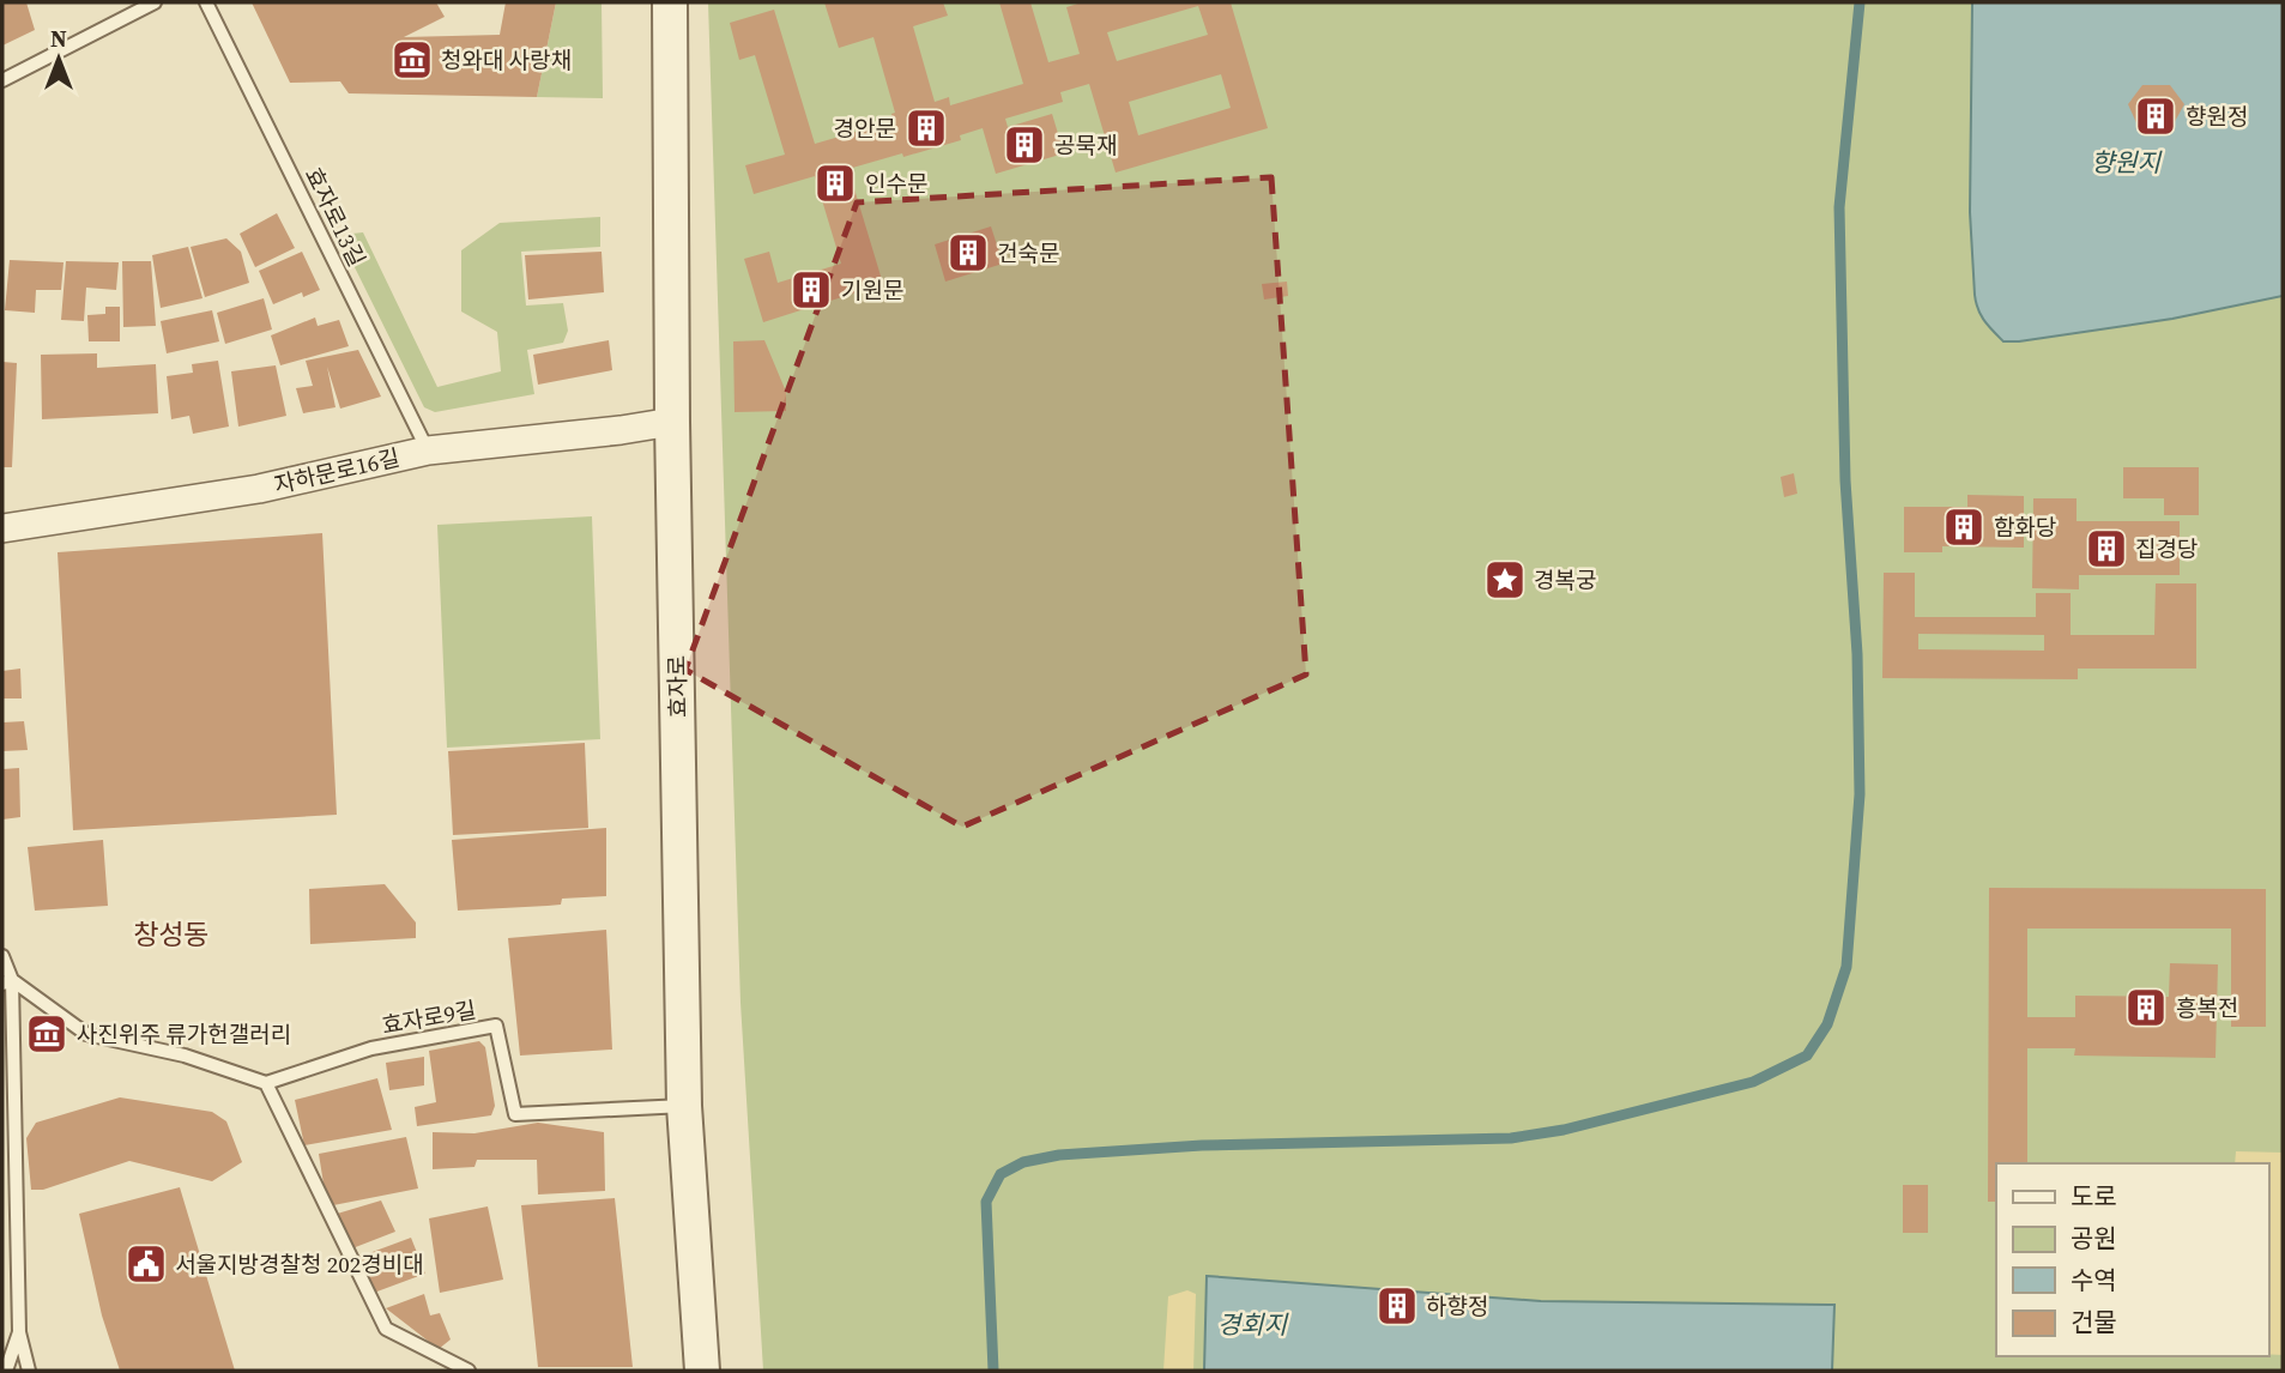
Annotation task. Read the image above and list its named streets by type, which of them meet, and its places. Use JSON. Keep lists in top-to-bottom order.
{
  "streets": {
    "street": ["자하문로16길", "효자로"],
    "lane": ["효자로13길", "효자로9길"]
  },
  "crossings": [
    ["효자로13길", "자하문로16길"],
    ["자하문로16길", "효자로"],
    ["효자로", "효자로9길"]
  ],
  "districts": ["창성동"],
  "water": ["향원지", "경회지"],
  "places": {
    "museum": ["청와대 사랑채", "사진위주 류가헌갤러리"],
    "building": [
      "향원정",
      "경안문",
      "공묵재",
      "인수문",
      "건숙문",
      "기원문",
      "함화당",
      "집경당",
      "흥복전",
      "하향정"
    ],
    "place": ["경복궁"],
    "public building": ["서울지방경찰청 202경비대"]
  },
  "legend": [
    "도로",
    "공원",
    "수역",
    "건물"
  ],
  "north": "top"
}
